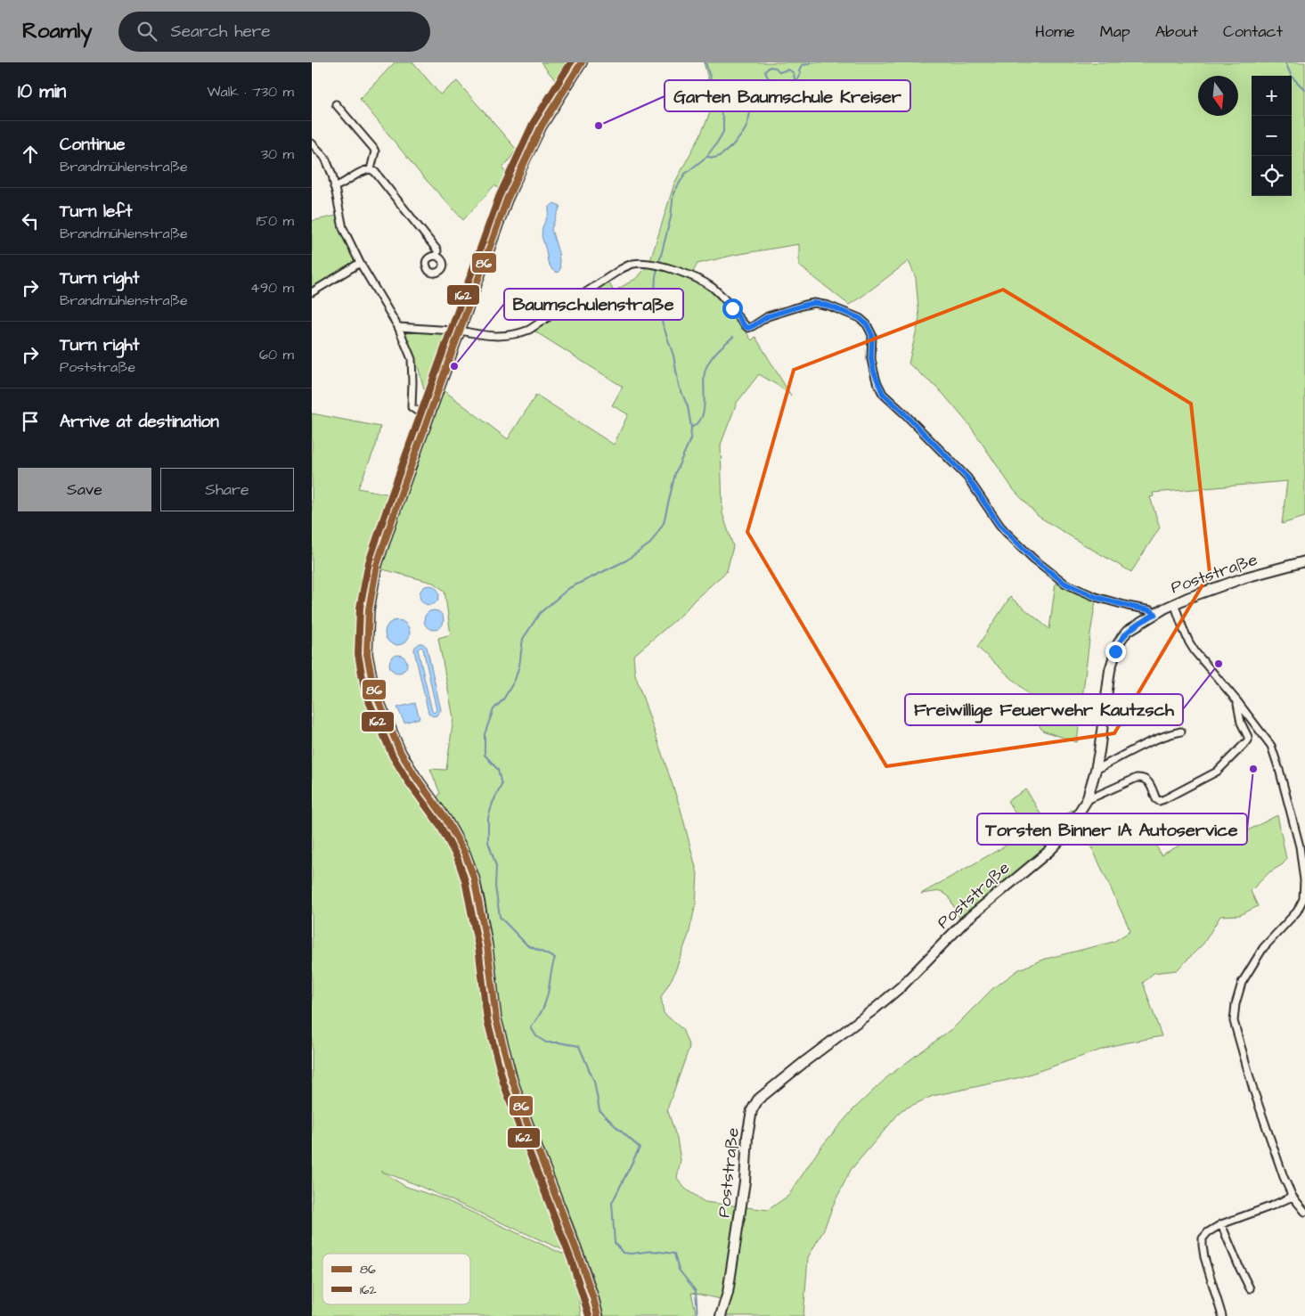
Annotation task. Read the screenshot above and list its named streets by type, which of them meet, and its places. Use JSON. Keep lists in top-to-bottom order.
{
  "streets": {
    "main road": ["Poststraße"]
  },
  "places": [
    "Garten Baumschule Kreiser",
    "Baumschulenstraße",
    "Freiwillige Feuerwehr Kautzsch",
    "Torsten Binner 1A Autoservice"
  ],
  "lines": ["transit line 86", "transit line 162"],
  "legend": ["86", "162"],
  "north": "bottom",
  "page": {
    "header": "Roamly",
    "search": "Search here",
    "nav": [
      "Home",
      "Map",
      "About",
      "Contact"
    ],
    "heading": ["10 min", "Walk · 730 m"],
    "map_buttons": ["+", "−"],
    "list": [
      ["Continue", "Brandmühlenstraße", "30 m"],
      ["Turn left", "Brandmühlenstraße", "150 m"],
      ["Turn right", "Brandmühlenstraße", "490 m"],
      ["Turn right", "Poststraße", "60 m"],
      "Arrive at destination"
    ],
    "buttons": ["Save", "Share"]
  }
}
